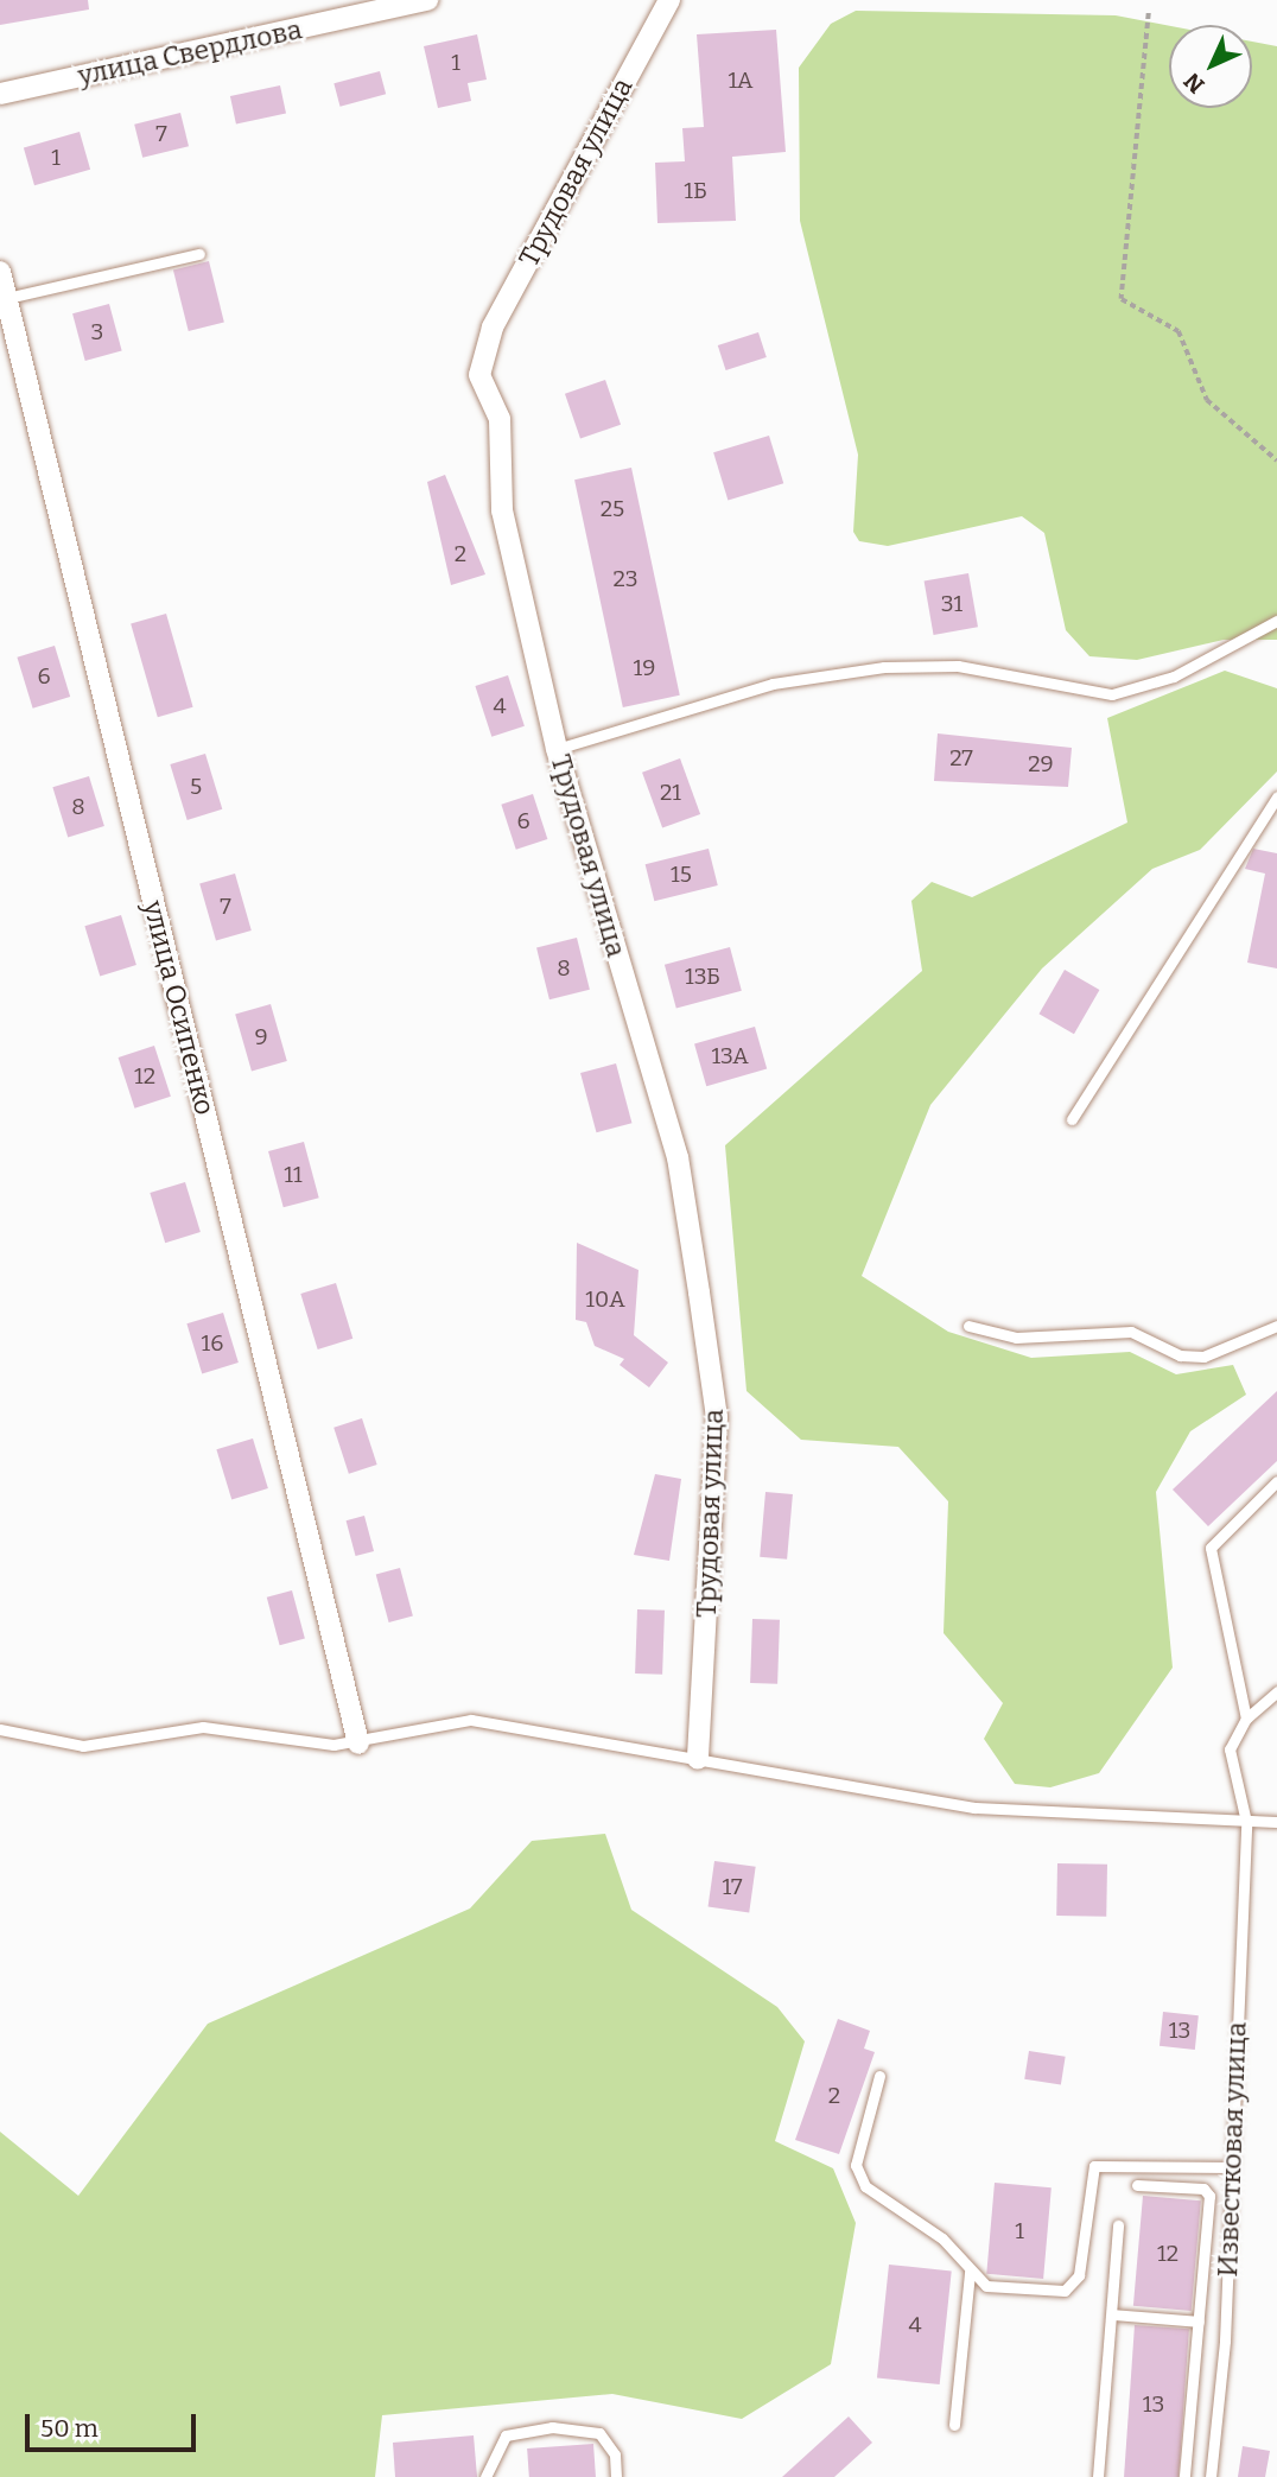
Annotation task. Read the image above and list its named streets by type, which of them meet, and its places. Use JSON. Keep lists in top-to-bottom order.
{
  "streets": {
    "street": ["улица Свердлова", "Трудовая улица", "улица Осипенко"],
    "lane": ["Известковая улица"]
  },
  "house_numbers": [
    "1",
    "1А",
    "7",
    "1",
    "1Б",
    "3",
    "25",
    "2",
    "23",
    "31",
    "19",
    "6",
    "4",
    "27",
    "29",
    "5",
    "21",
    "8",
    "6",
    "15",
    "7",
    "8",
    "13Б",
    "9",
    "13А",
    "12",
    "11",
    "10А",
    "16",
    "17",
    "13",
    "2",
    "1",
    "12",
    "4",
    "13"
  ],
  "scale_bar": "50 m",
  "north": "bottom left"
}
